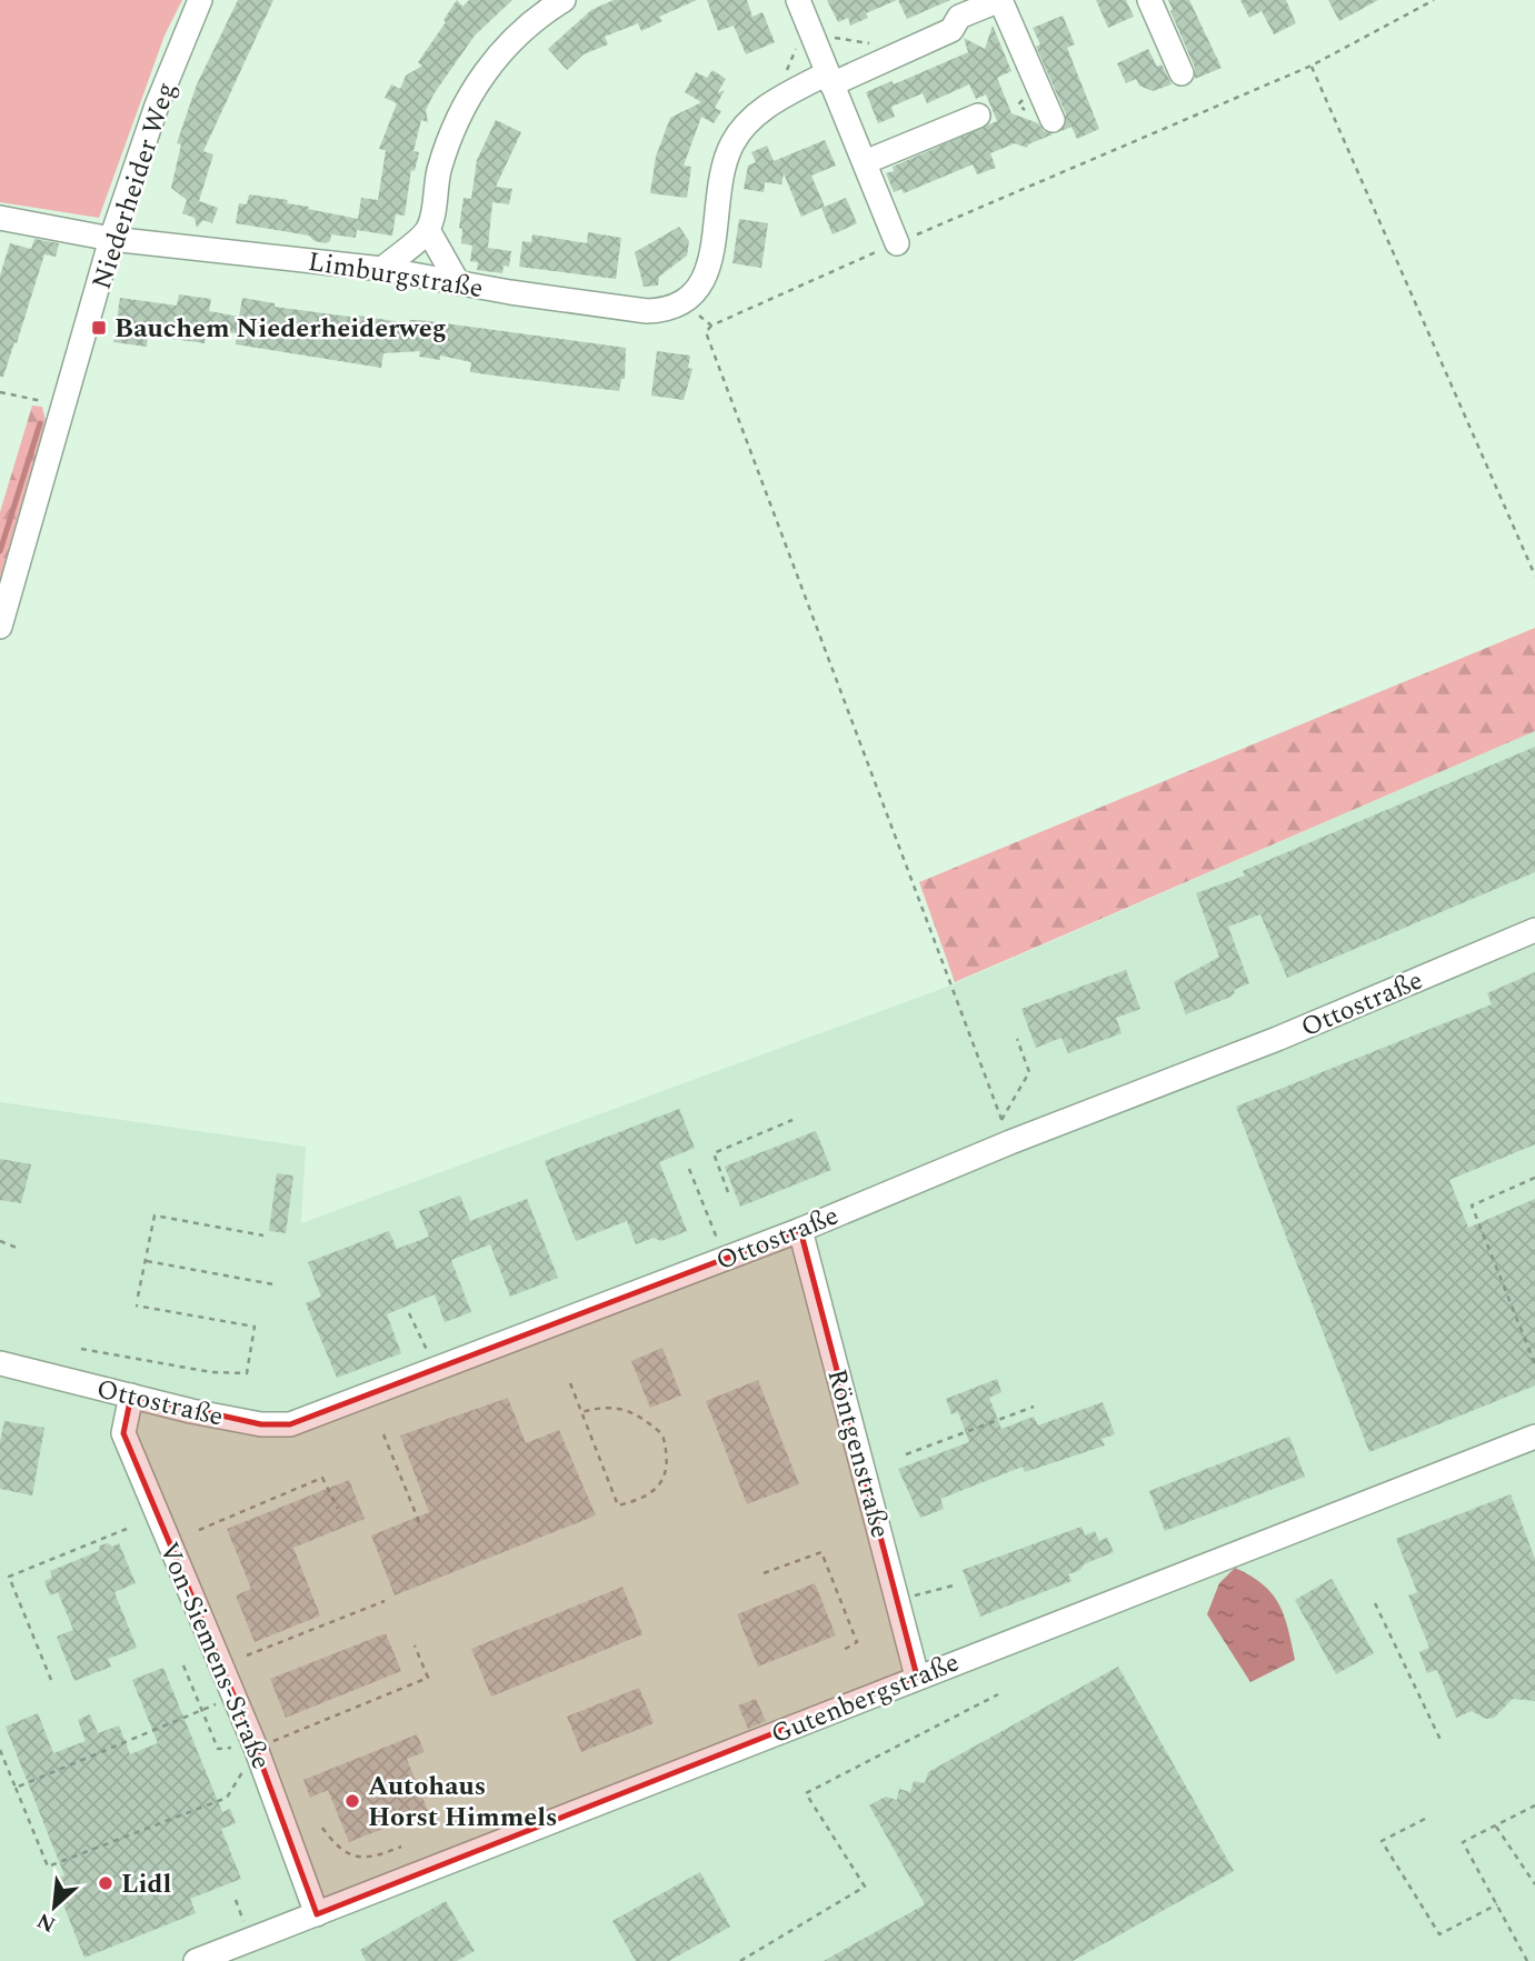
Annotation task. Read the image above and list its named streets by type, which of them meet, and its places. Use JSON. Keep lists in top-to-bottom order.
{
  "streets": {
    "street": [
      "Niederheider Weg",
      "Limburgstraße",
      "Ottostraße",
      "Röntgenstraße",
      "Von-Siemens-Straße",
      "Gutenbergstraße"
    ]
  },
  "crossings": [
    ["Niederheider Weg", "Limburgstraße"],
    ["Ottostraße", "Röntgenstraße"],
    ["Ottostraße", "Von-Siemens-Straße"],
    ["Röntgenstraße", "Gutenbergstraße"],
    ["Von-Siemens-Straße", "Gutenbergstraße"]
  ],
  "places": {
    "transit": ["Bauchem Niederheiderweg"],
    "other": ["Autohaus Horst Himmels", "Lidl"]
  },
  "north": "bottom left"
}
